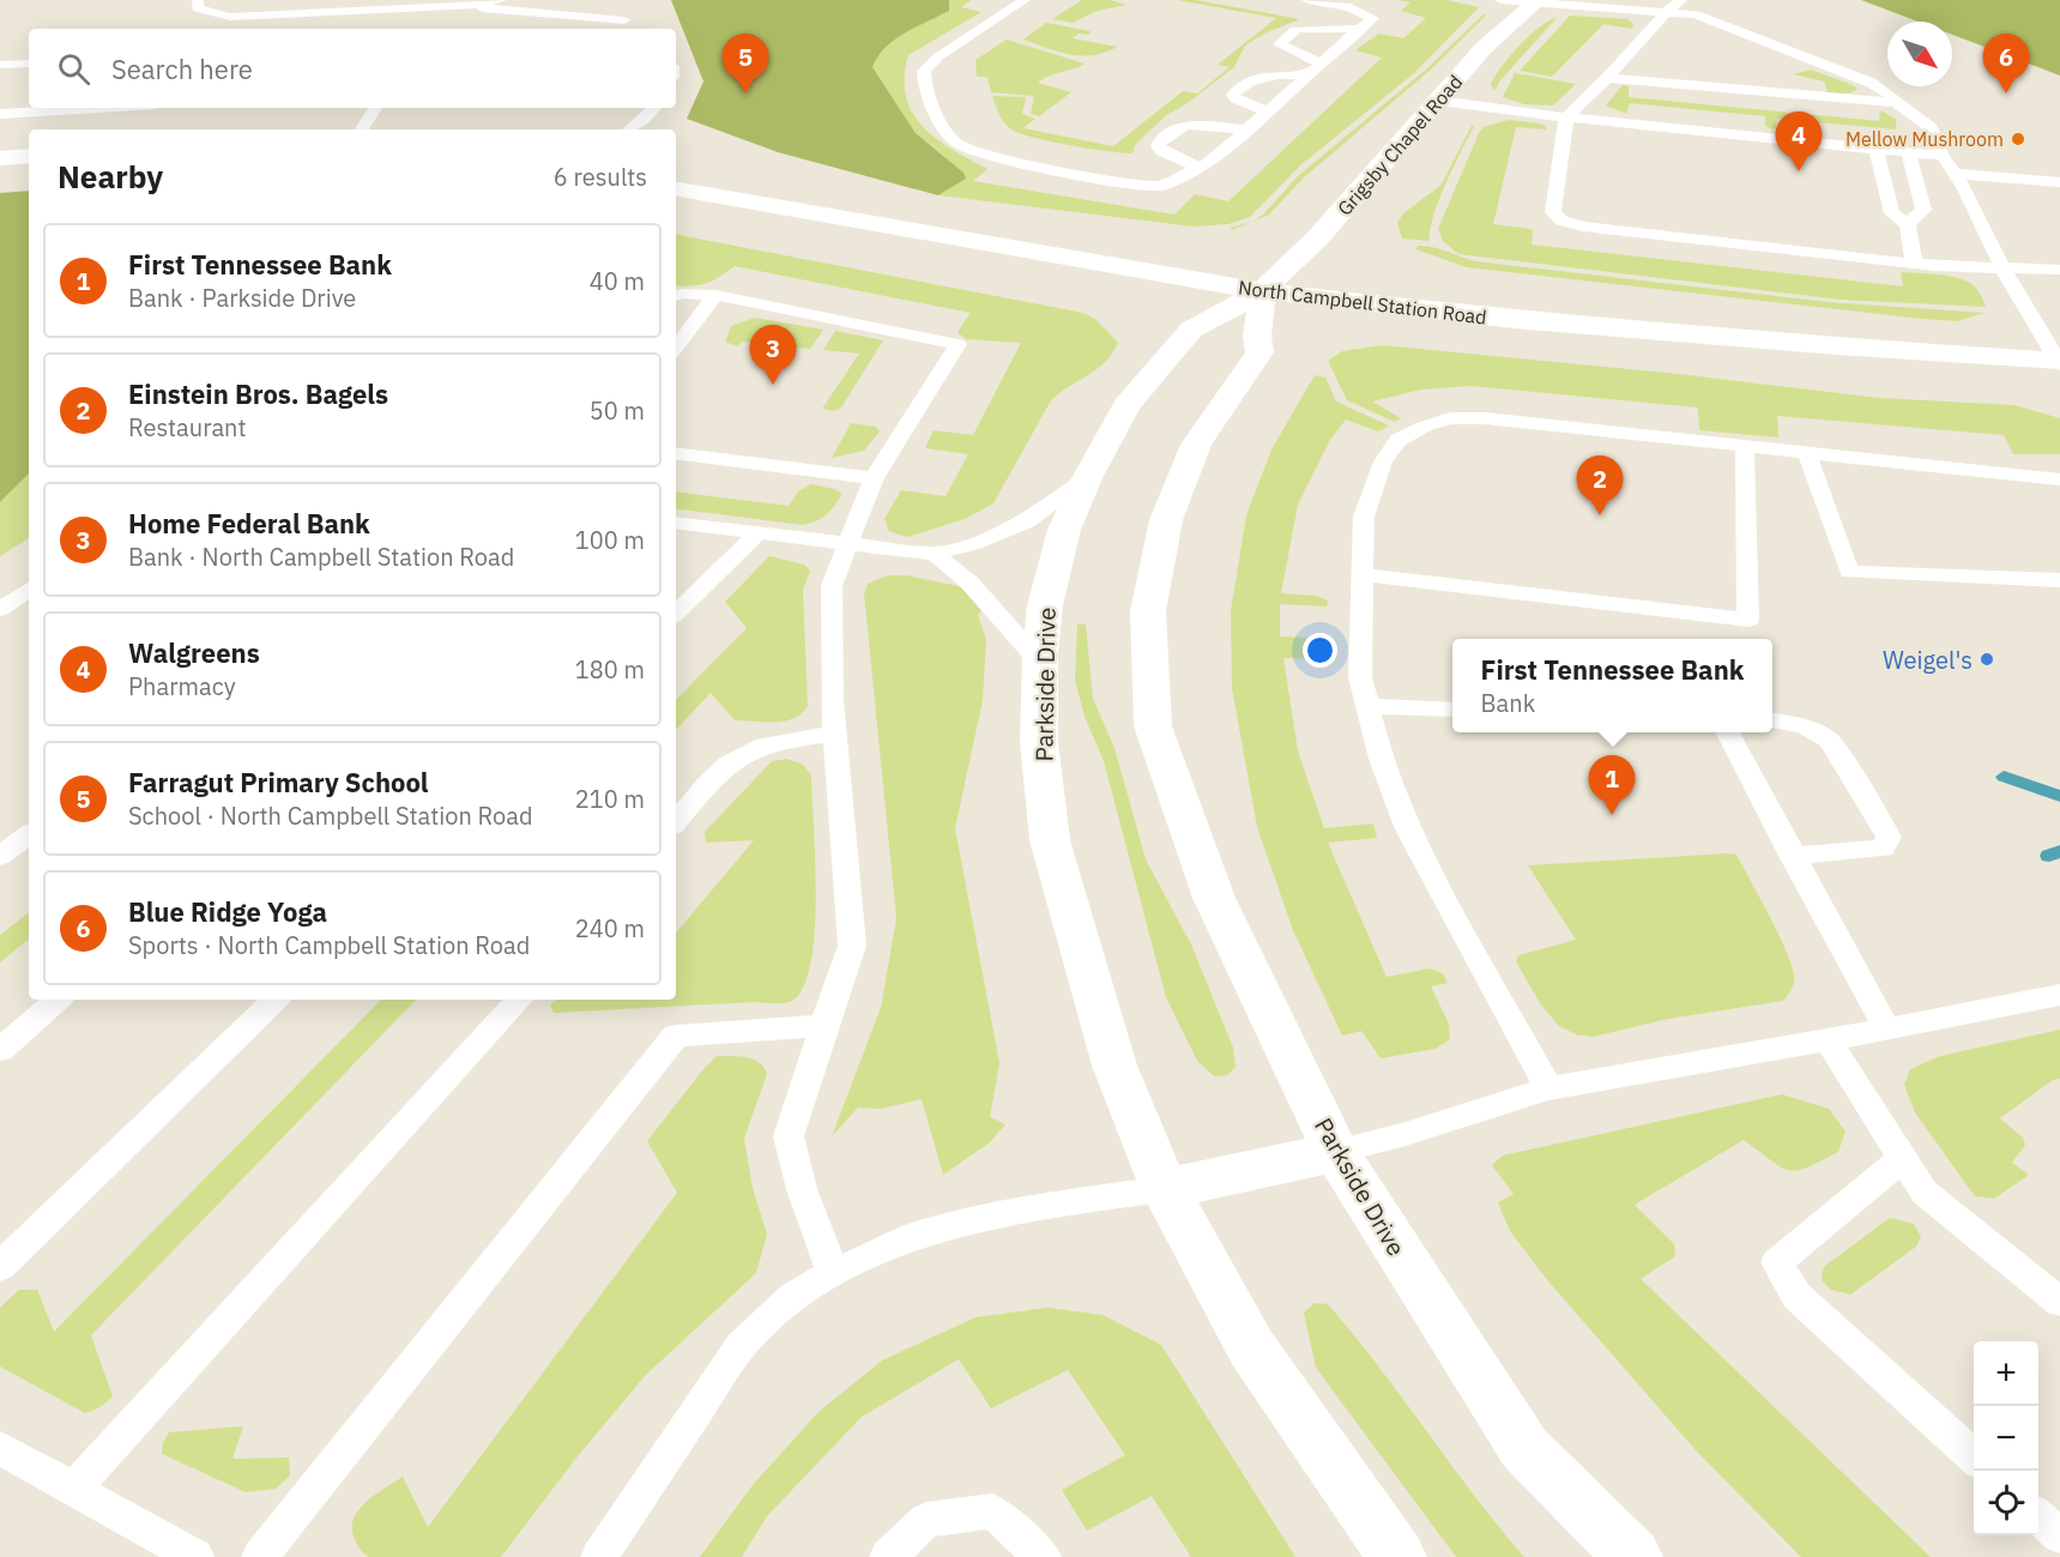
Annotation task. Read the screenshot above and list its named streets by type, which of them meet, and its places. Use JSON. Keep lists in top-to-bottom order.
{
  "streets": {
    "street": ["Grigsby Chapel Road", "North Campbell Station Road", "Parkside Drive"]
  },
  "crossings": [
    ["Grigsby Chapel Road", "North Campbell Station Road"],
    ["Grigsby Chapel Road", "Parkside Drive"],
    ["North Campbell Station Road", "Parkside Drive"]
  ],
  "places": ["Mellow Mushroom", "Weigel's"],
  "north": "bottom right",
  "page": {
    "search": "Search here",
    "pins": [
      "5",
      "6",
      "4",
      "3",
      "2",
      "1"
    ],
    "heading": ["Nearby", "6 results"],
    "list": [
      {
        "mark": "1",
        "name": "First Tennessee Bank",
        "note": "Bank · Parkside Drive",
        "value": "40 m"
      },
      {
        "mark": "2",
        "name": "Einstein Bros. Bagels",
        "note": "Restaurant",
        "value": "50 m"
      },
      {
        "mark": "3",
        "name": "Home Federal Bank",
        "note": "Bank · North Campbell Station Road",
        "value": "100 m"
      },
      {
        "mark": "4",
        "name": "Walgreens",
        "note": "Pharmacy",
        "value": "180 m"
      },
      {
        "mark": "5",
        "name": "Farragut Primary School",
        "note": "School · North Campbell Station Road",
        "value": "210 m"
      },
      {
        "mark": "6",
        "name": "Blue Ridge Yoga",
        "note": "Sports · North Campbell Station Road",
        "value": "240 m"
      }
    ],
    "popup": ["First Tennessee Bank", "Bank"],
    "map_buttons": ["+", "−"]
  }
}
